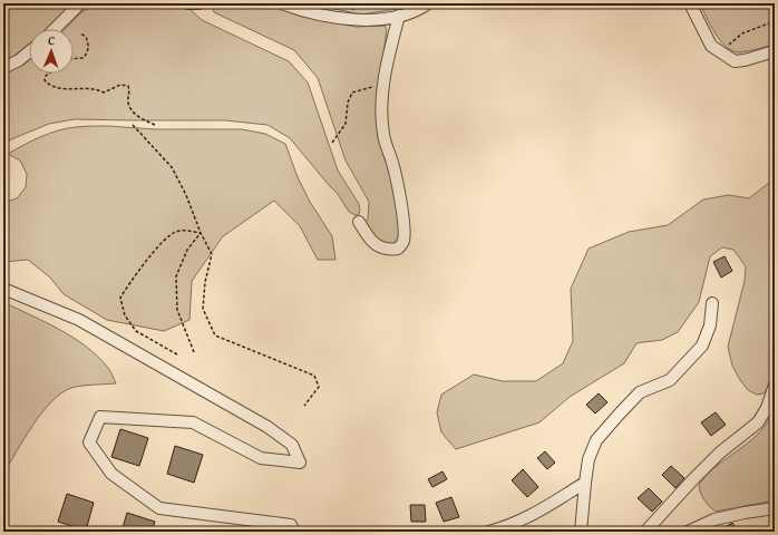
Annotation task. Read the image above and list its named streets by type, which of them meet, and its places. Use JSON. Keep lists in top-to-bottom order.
{
  "north": "top"
}
